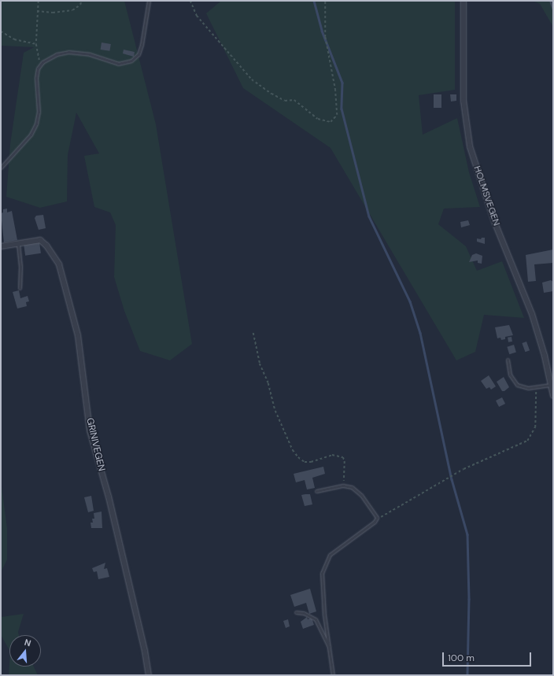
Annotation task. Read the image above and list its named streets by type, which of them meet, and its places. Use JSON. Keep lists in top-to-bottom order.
{
  "streets": {
    "street": ["HOLMSVEGEN", "GRINIVEGEN"]
  },
  "scale_bar": "100 m",
  "north": "top"
}
